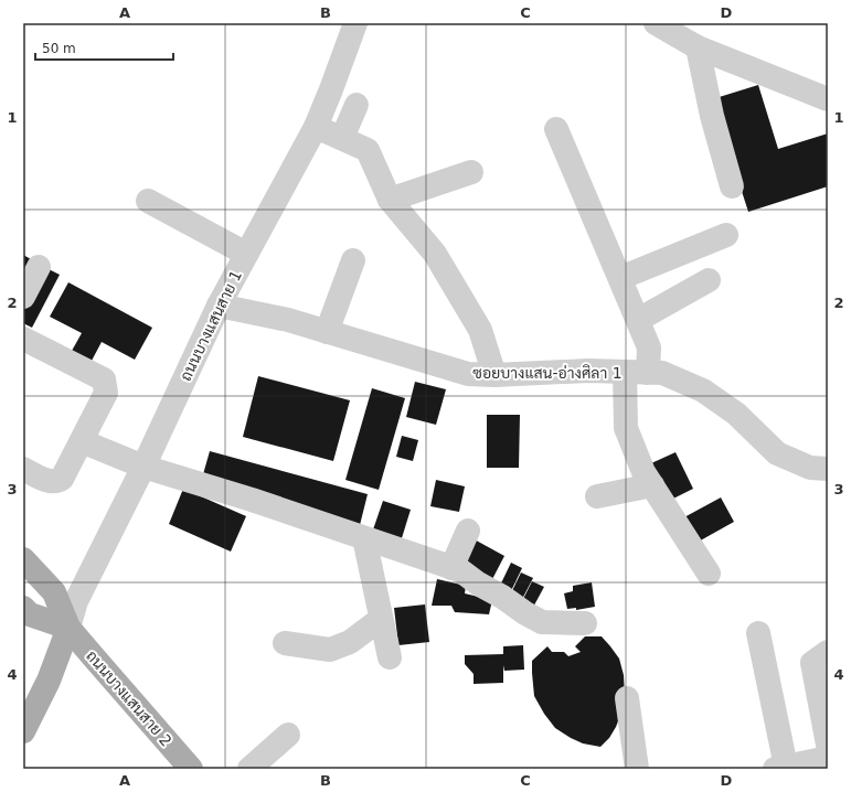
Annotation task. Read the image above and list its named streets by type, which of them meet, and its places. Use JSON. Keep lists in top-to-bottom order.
{
  "streets": {
    "main road": ["ถนนบางแสนสาย 2"],
    "street": ["ถนนบางแสนสาย 1", "ซอยบางแสน-อ่างศิลา 1"]
  },
  "crossings": [
    ["ถนนบางแสนสาย 1", "ซอยบางแสน-อ่างศิลา 1"],
    ["ถนนบางแสนสาย 1", "ถนนบางแสนสาย 2"]
  ],
  "scale_bar": "50 m",
  "grid": {
    "columns": [
      "A",
      "B",
      "C",
      "D"
    ],
    "rows": [
      "1",
      "2",
      "3",
      "4"
    ]
  }
}
